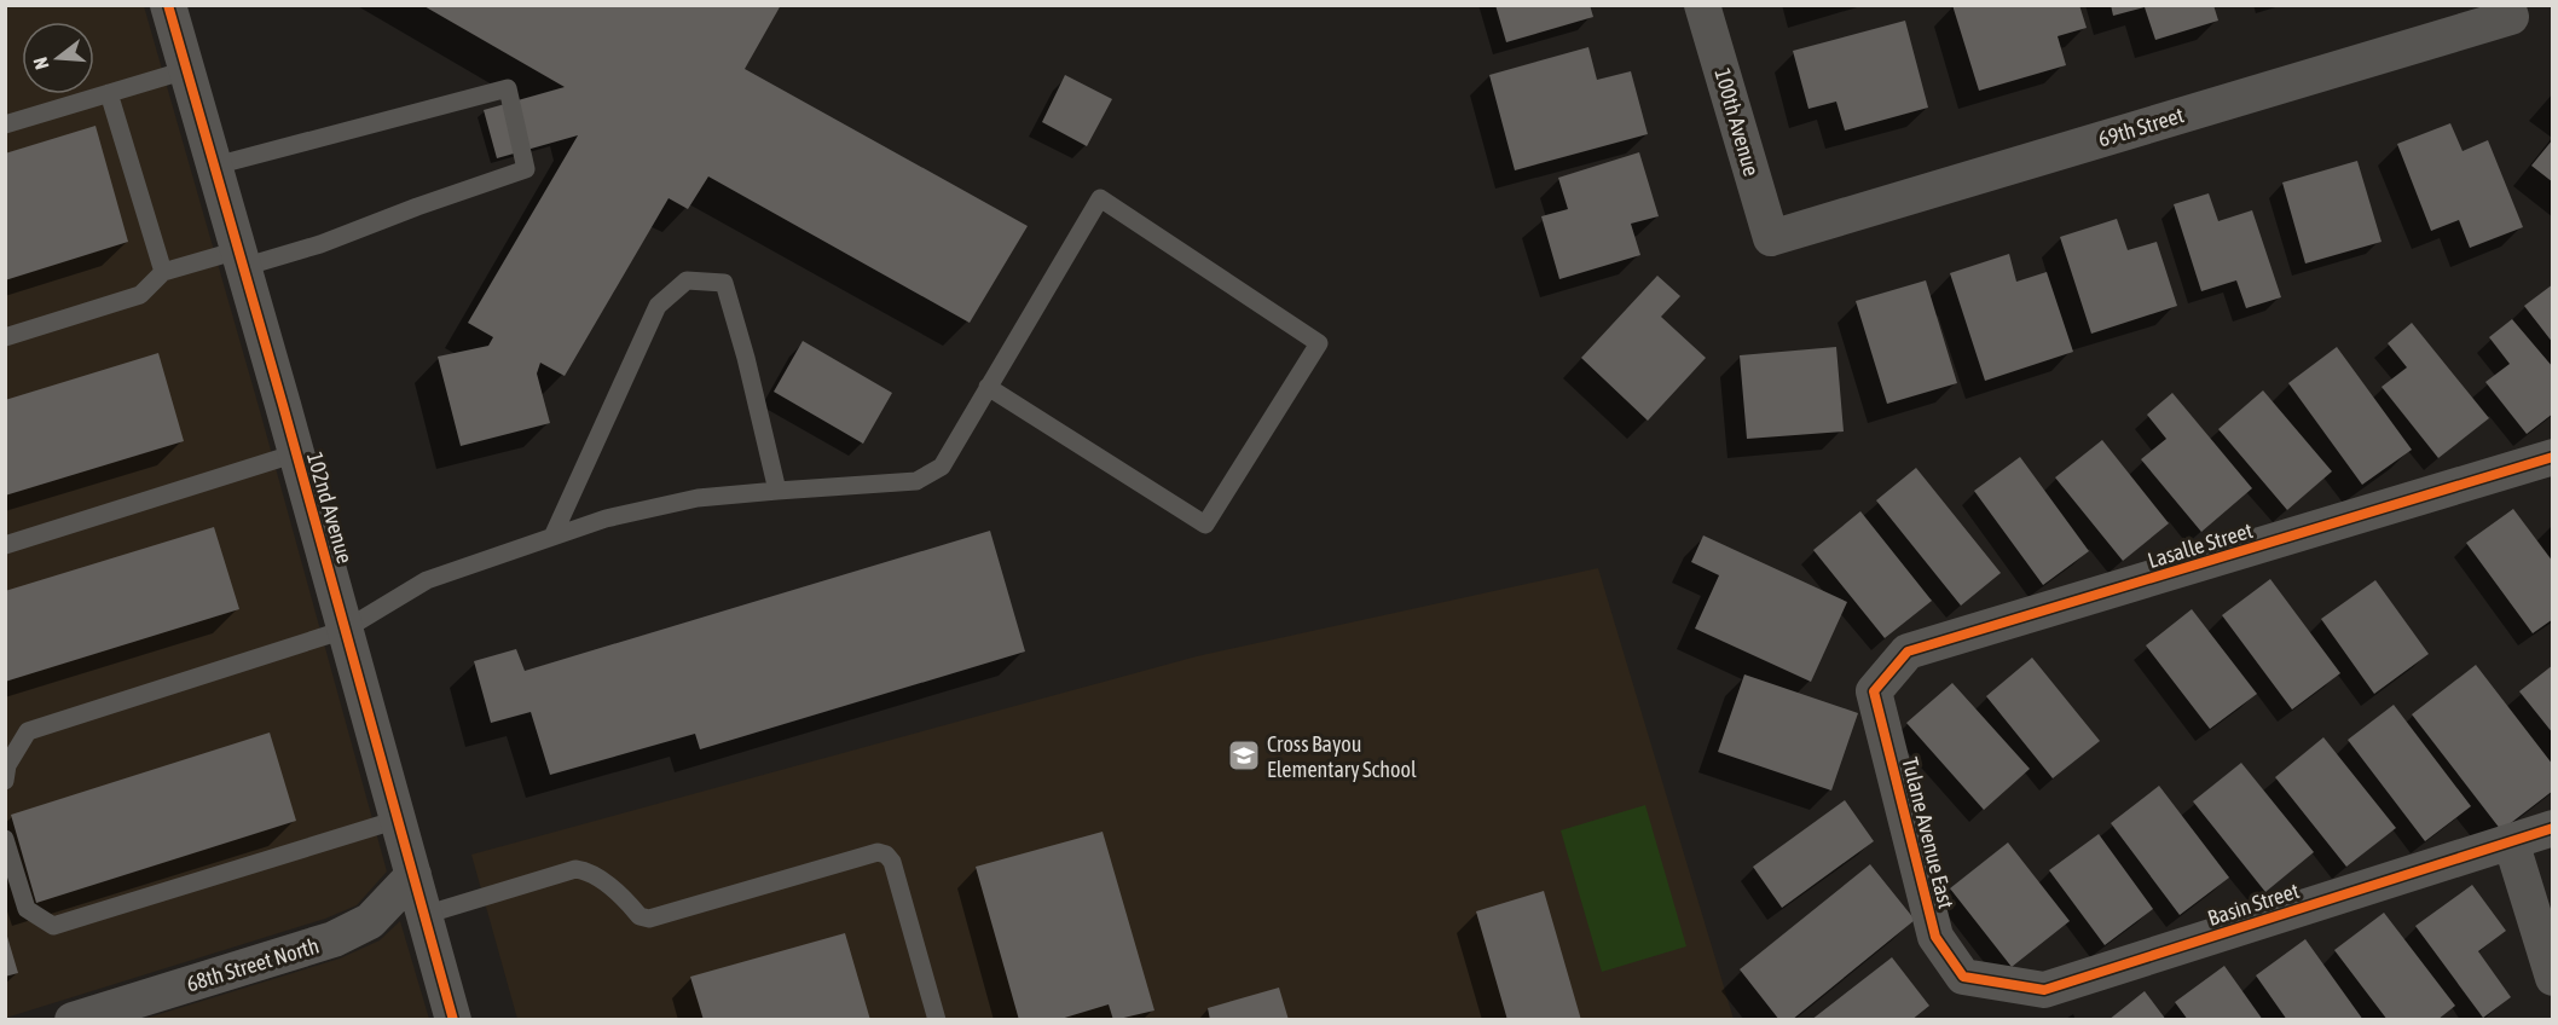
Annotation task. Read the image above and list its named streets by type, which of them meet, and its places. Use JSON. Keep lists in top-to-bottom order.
{
  "streets": {
    "street": [
      "100th Avenue",
      "69th Street",
      "102nd Avenue",
      "Lasalle Street",
      "Tulane Avenue East",
      "Basin Street",
      "68th Street North"
    ]
  },
  "crossings": [
    ["100th Avenue", "69th Street"],
    ["102nd Avenue", "68th Street North"],
    ["Lasalle Street", "Tulane Avenue East"],
    ["Tulane Avenue East", "Basin Street"]
  ],
  "places": {
    "school or university": ["Cross Bayou Elementary School"]
  },
  "north": "left"
}
